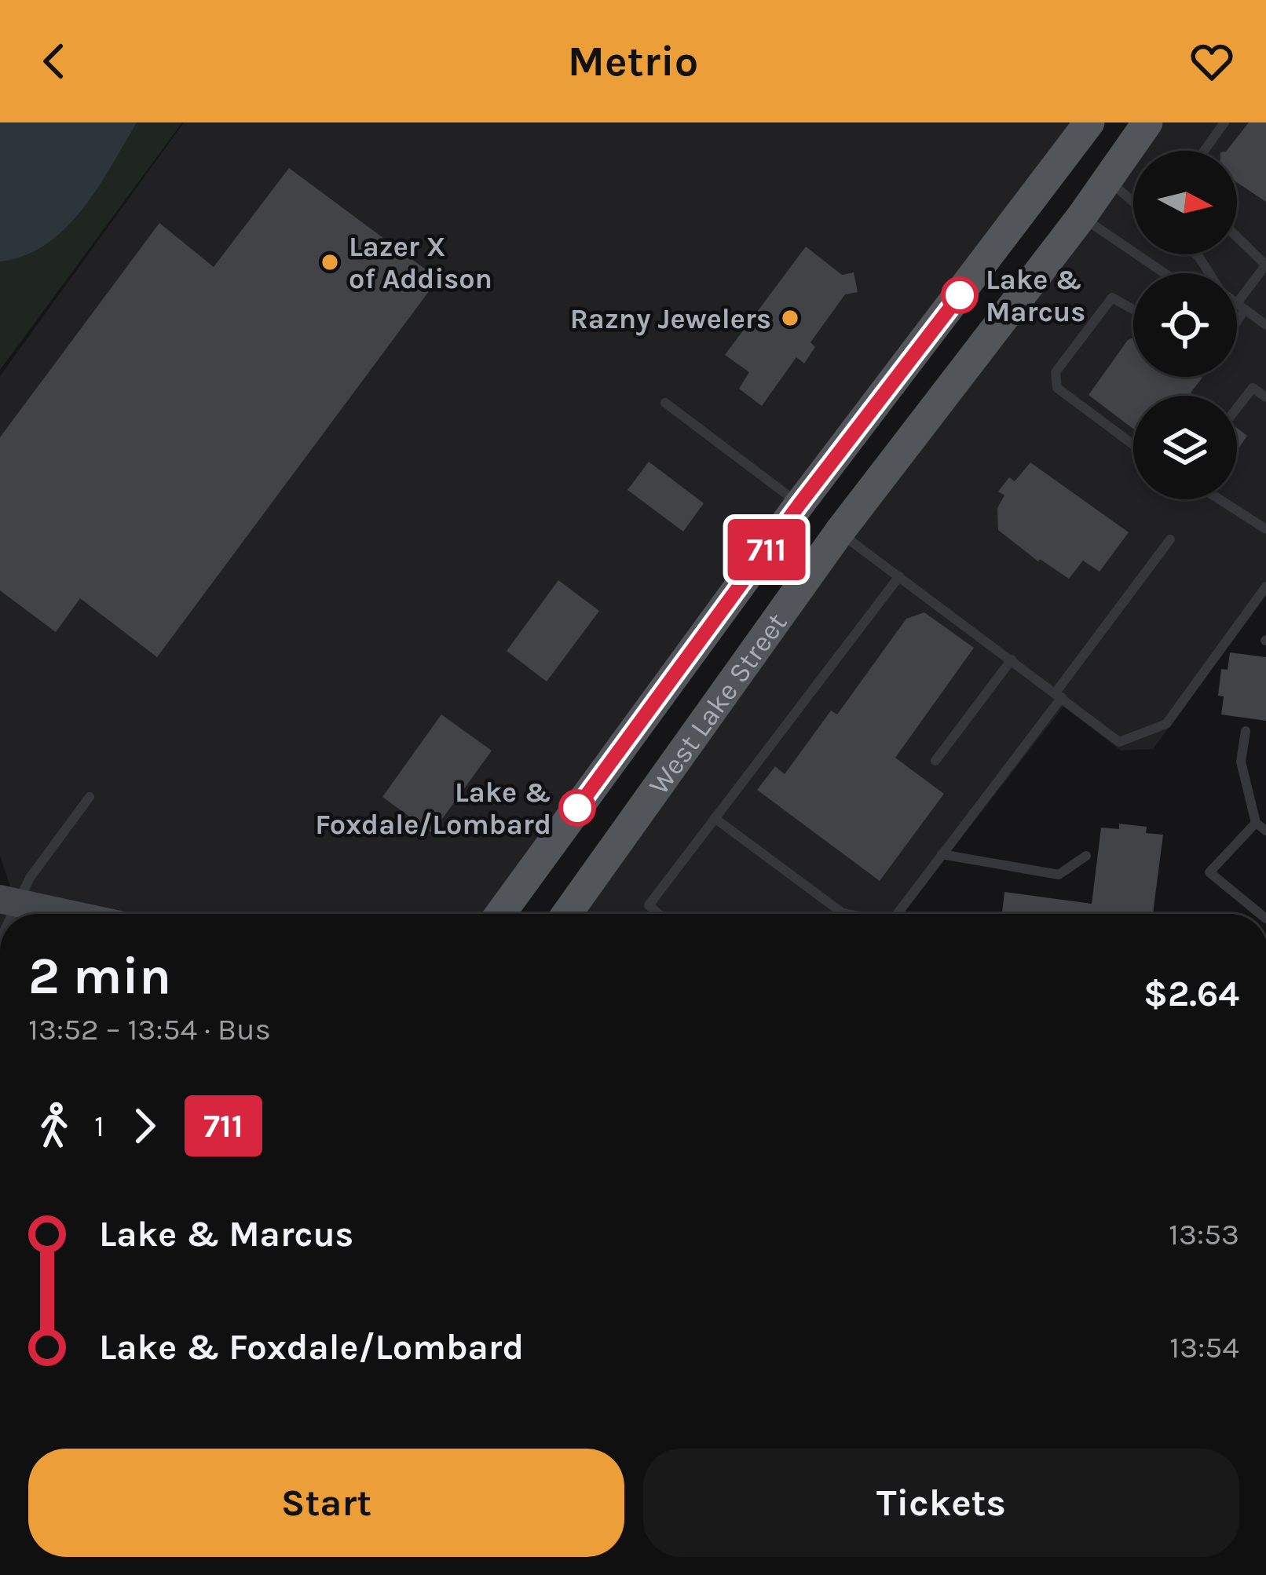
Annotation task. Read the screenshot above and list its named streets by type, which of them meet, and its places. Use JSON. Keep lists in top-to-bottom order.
{
  "streets": {
    "main road": ["West Lake Street"]
  },
  "places": [
    "Lazer X of Addison",
    "Lake & Marcus",
    "Razny Jewelers",
    "Lake & Foxdale/Lombard"
  ],
  "lines": ["bus line 711"],
  "north": "right",
  "page": {
    "header": "Metrio",
    "on_map": "711",
    "heading": ["2 min", "13:52 – 13:54 · Bus", "$2.64"],
    "legs": ["1", "711"],
    "list": [
      {
        "name": "Lake & Marcus",
        "value": "13:53"
      },
      {
        "name": "Lake & Foxdale/Lombard",
        "value": "13:54"
      }
    ],
    "buttons": ["Start", "Tickets"]
  }
}
